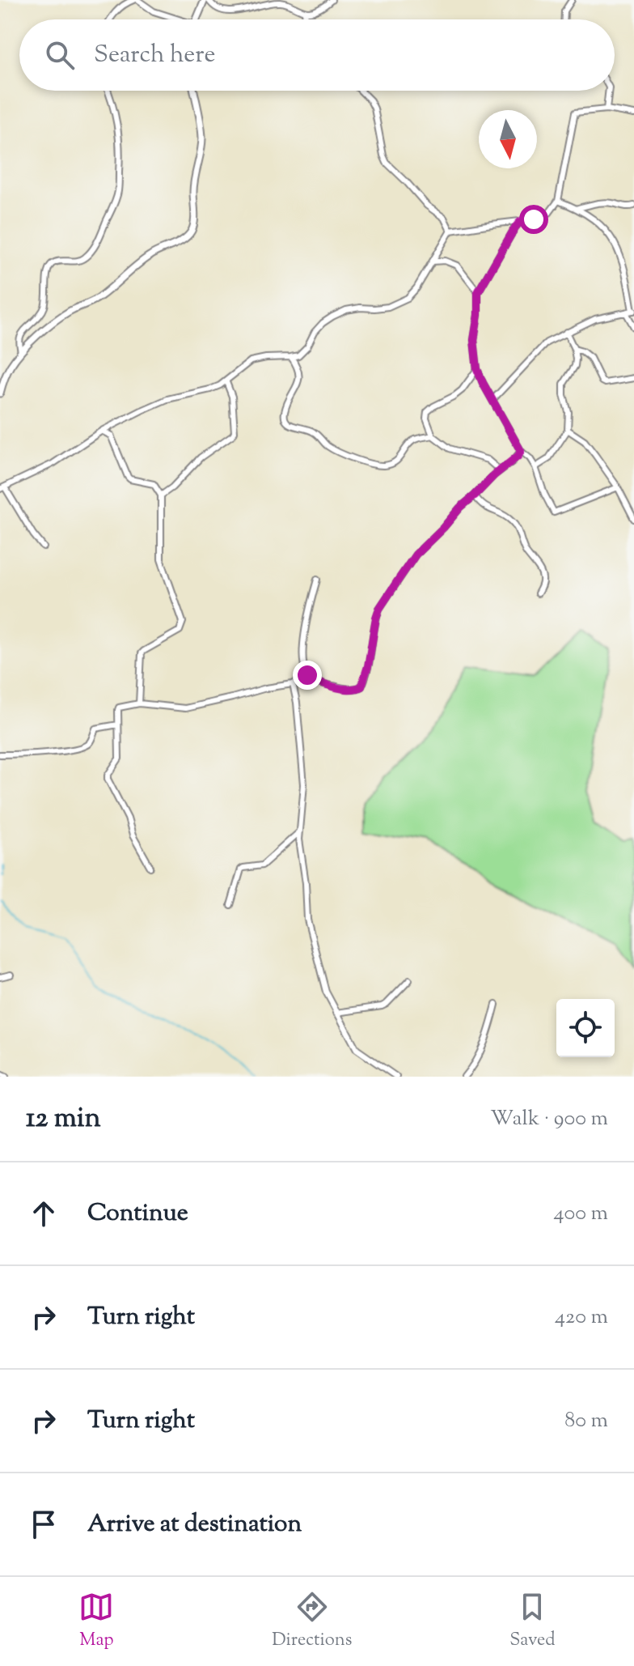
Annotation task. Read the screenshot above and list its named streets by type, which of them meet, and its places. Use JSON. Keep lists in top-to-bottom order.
{
  "north": "bottom",
  "page": {
    "search": "Search here",
    "heading": ["12 min", "Walk · 900 m"],
    "list": [
      ["Continue", "400 m"],
      ["Turn right", "420 m"],
      ["Turn right", "80 m"],
      "Arrive at destination"
    ],
    "nav": ["Map", "Directions", "Saved"]
  }
}
